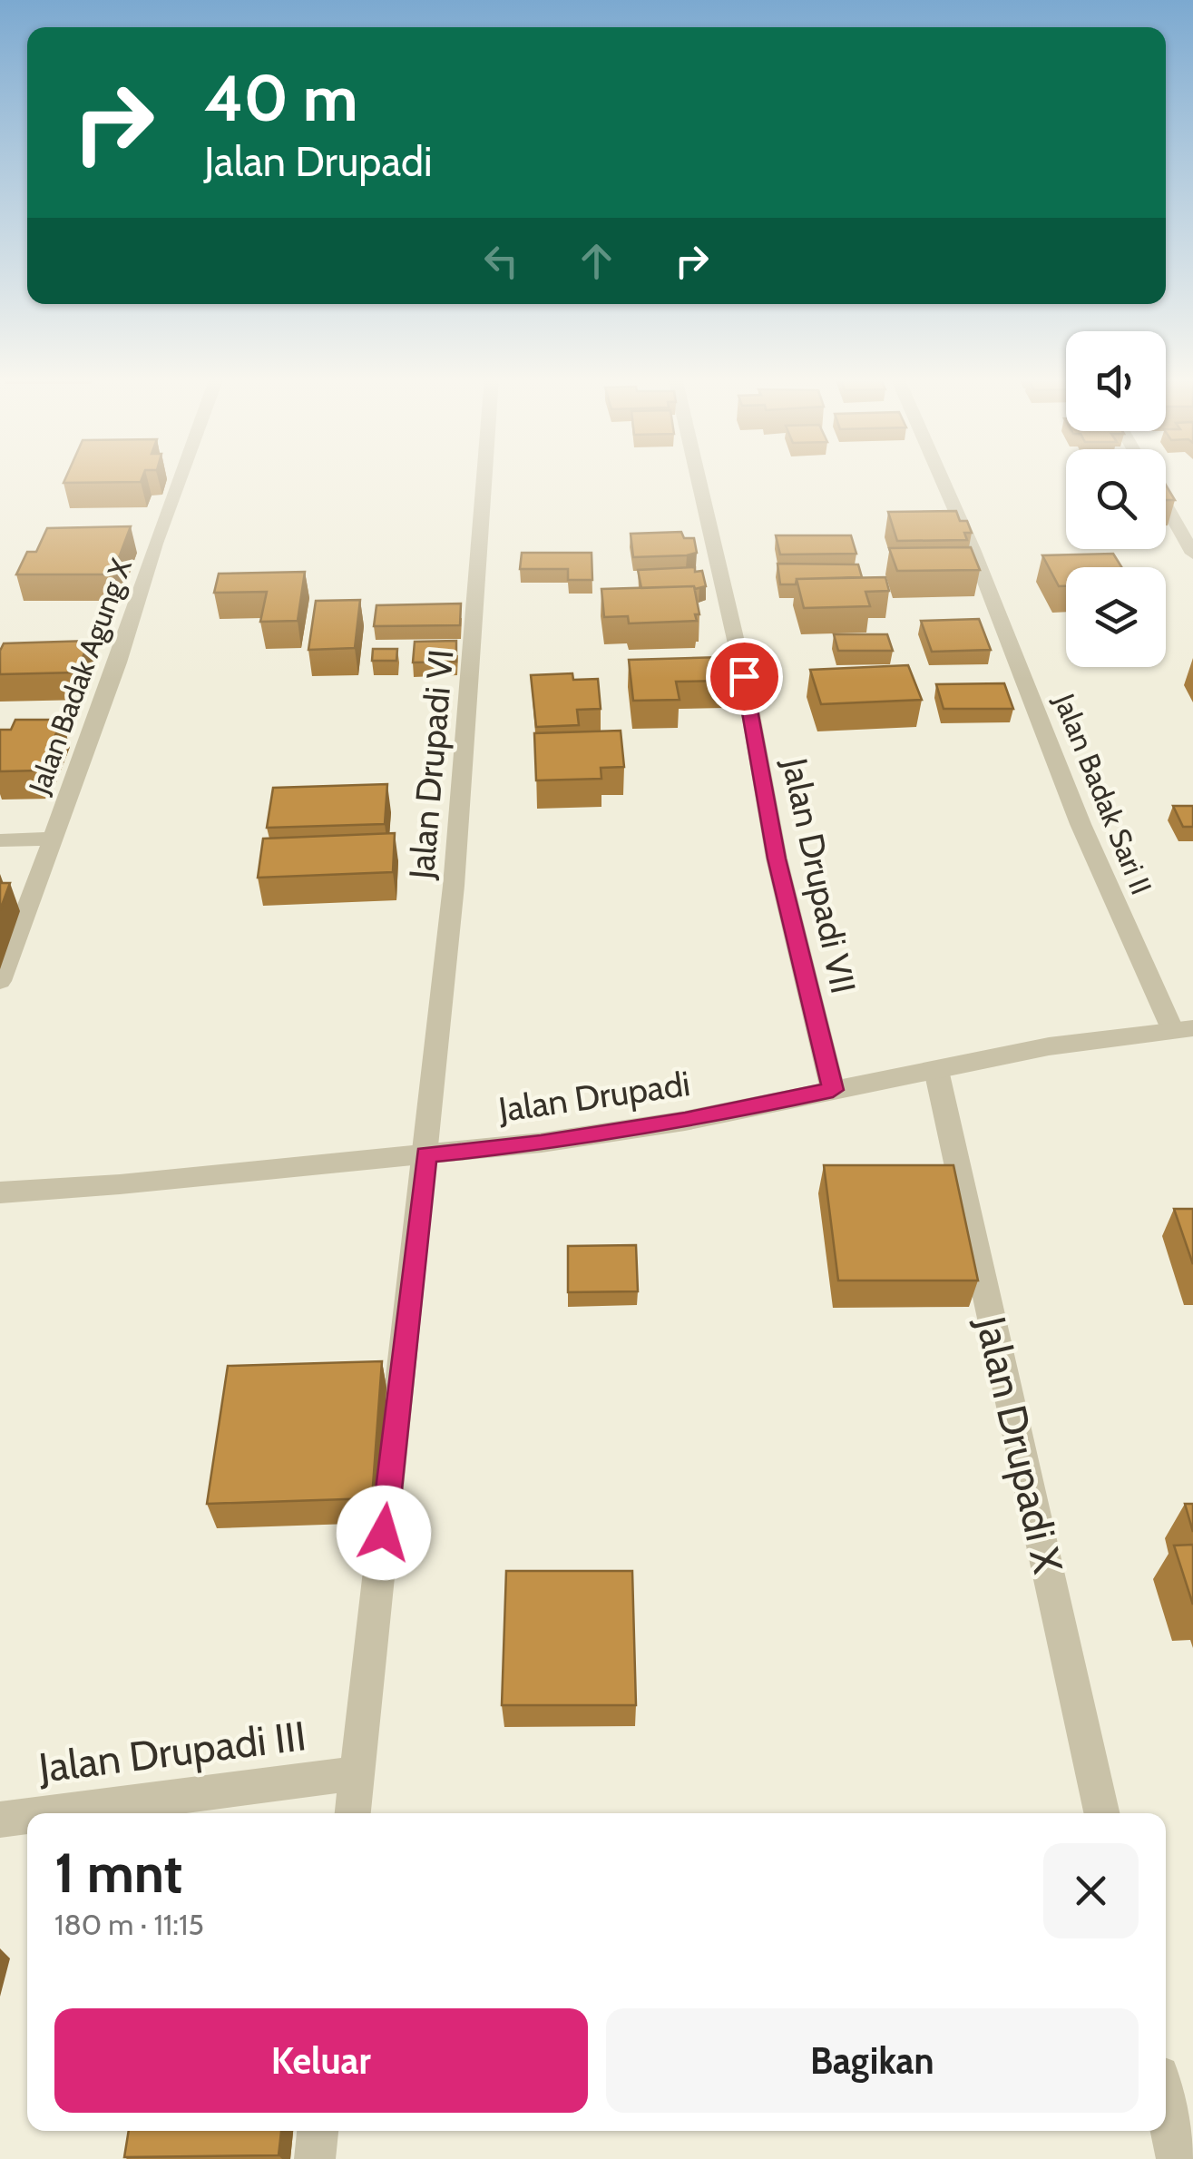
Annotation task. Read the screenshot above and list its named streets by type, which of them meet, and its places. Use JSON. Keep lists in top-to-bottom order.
{
  "streets": {
    "street": [
      "Jalan Badak Agung X",
      "Jalan Drupadi VI",
      "Jalan Badak Sari II",
      "Jalan Drupadi VII",
      "Jalan Drupadi",
      "Jalan Drupadi X",
      "Jalan Drupadi III"
    ]
  },
  "crossings": [
    ["Jalan Drupadi VI", "Jalan Drupadi"],
    ["Jalan Drupadi VI", "Jalan Drupadi III"],
    ["Jalan Badak Sari II", "Jalan Drupadi"],
    ["Jalan Drupadi VII", "Jalan Drupadi"],
    ["Jalan Drupadi", "Jalan Drupadi X"]
  ],
  "page": {
    "turn": ["40 m", "Jalan Drupadi"],
    "heading": ["1 mnt", "180 m · 11:15"],
    "buttons": ["Keluar", "Bagikan"]
  }
}
